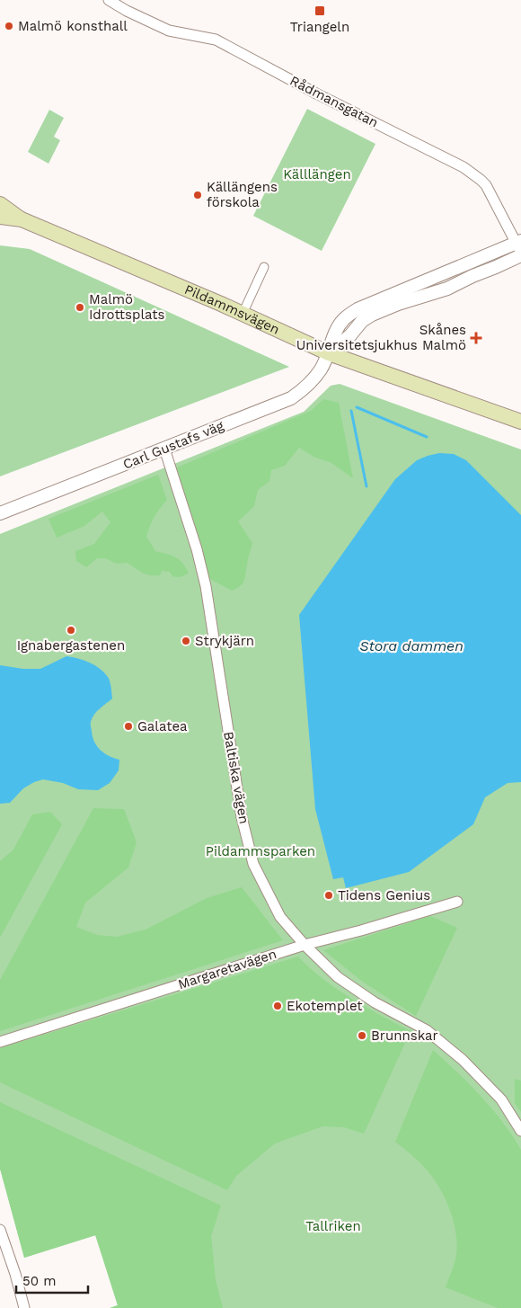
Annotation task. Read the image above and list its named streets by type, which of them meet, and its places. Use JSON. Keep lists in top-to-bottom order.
{
  "streets": {
    "main road": ["Pildammsvägen"],
    "street": [
      "Rådmansgatan",
      "Carl Gustafs väg",
      "Baltiska vägen",
      "Margaretavägen"
    ]
  },
  "crossings": [
    ["Rådmansgatan", "Carl Gustafs väg"],
    ["Pildammsvägen", "Carl Gustafs väg"],
    ["Carl Gustafs väg", "Baltiska vägen"],
    ["Baltiska vägen", "Margaretavägen"]
  ],
  "water": ["Stora dammen"],
  "parks": ["Källlängen", "Pildammsparken", "Tallriken"],
  "places": {
    "transit": ["Triangeln"],
    "other": [
      "Malmö konsthall",
      "Källängens förskola",
      "Malmö Idrottsplats",
      "Ignabergastenen",
      "Strykjärn",
      "Galatea",
      "Tidens Genius",
      "Ekotemplet",
      "Brunnskar"
    ],
    "health": ["Skånes Universitetsjukhus Malmö"]
  },
  "scale_bar": "50 m"
}
